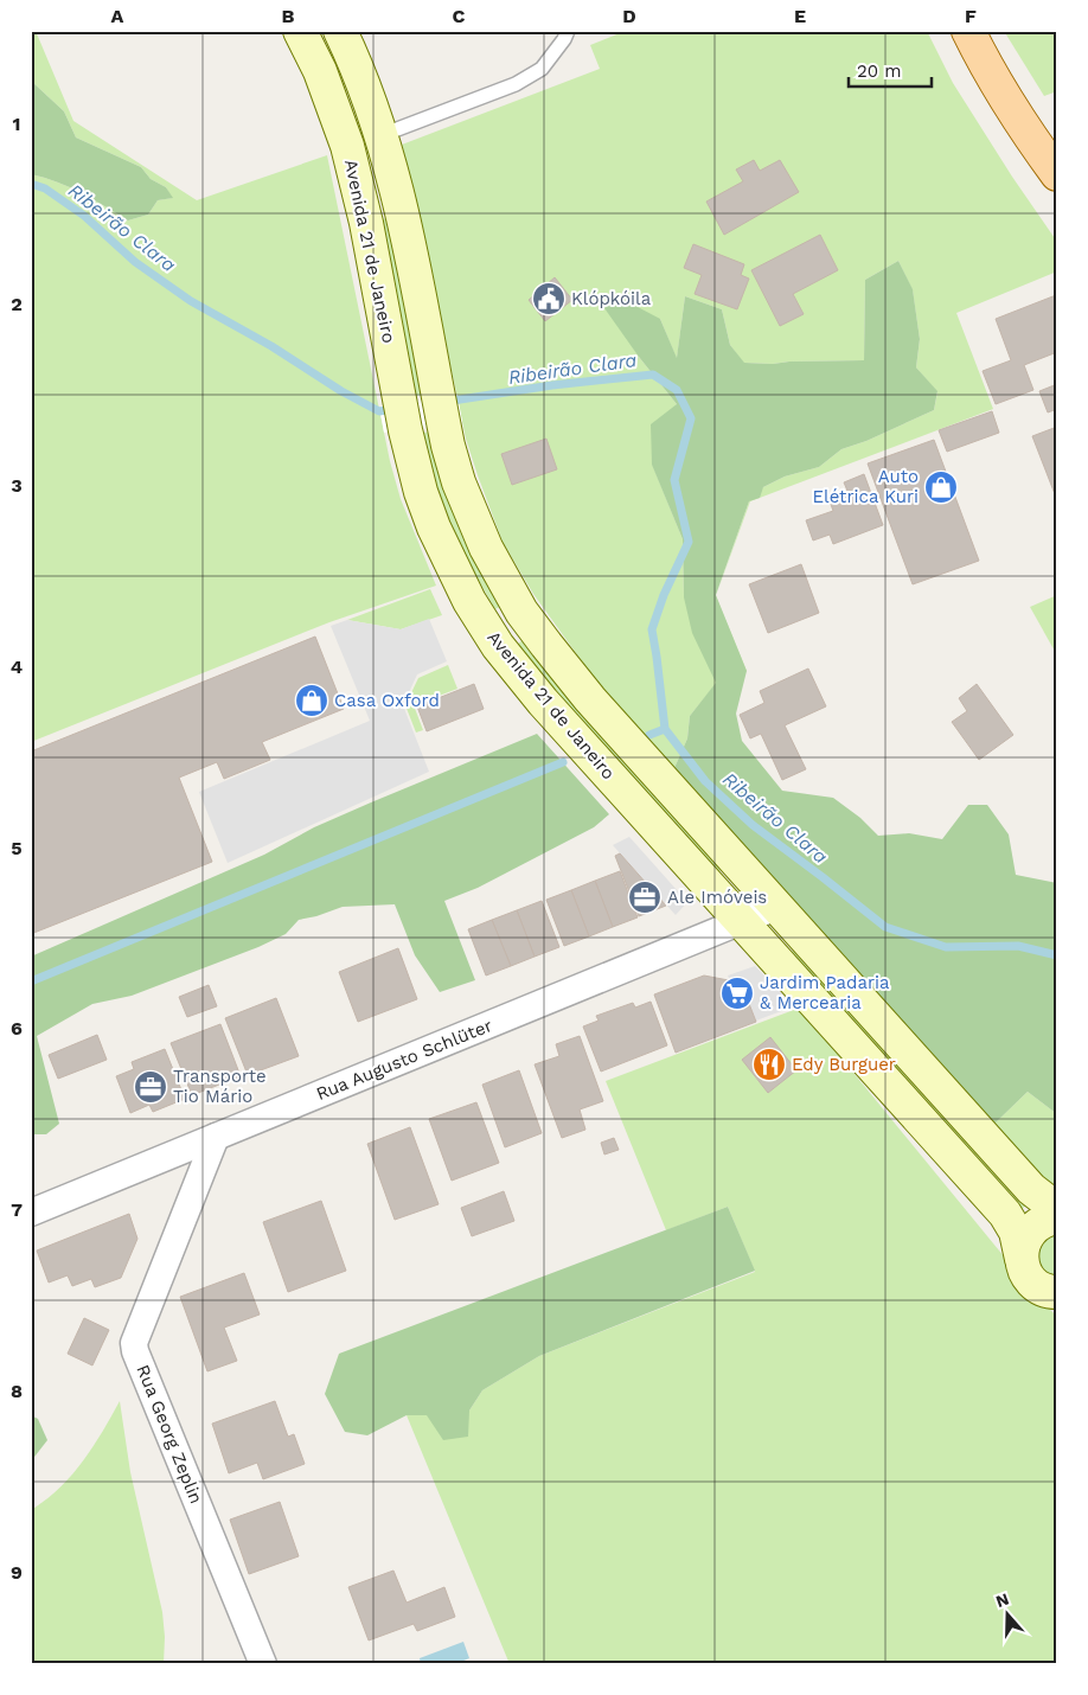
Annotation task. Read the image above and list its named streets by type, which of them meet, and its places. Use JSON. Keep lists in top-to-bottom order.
{
  "streets": {
    "main road": ["Avenida 21 de Janeiro"],
    "street": ["Rua Augusto Schlüter", "Rua Georg Zeplin"]
  },
  "crossings": [
    ["Avenida 21 de Janeiro", "Rua Augusto Schlüter"],
    ["Rua Augusto Schlüter", "Rua Georg Zeplin"]
  ],
  "water": ["Ribeirão Clara"],
  "places": {
    "public building": ["Klópkóila"],
    "shop": ["Auto Elétrica Kuri", "Casa Oxford"],
    "office": ["Ale Imóveis", "Transporte Tio Mário"],
    "supermarket": ["Jardim Padaria & Mercearia"],
    "restaurant": ["Edy Burguer"]
  },
  "scale_bar": "20 m",
  "north": "top",
  "grid": {
    "columns": [
      "A",
      "B",
      "C",
      "D",
      "E",
      "F"
    ],
    "rows": [
      "1",
      "2",
      "3",
      "4",
      "5",
      "6",
      "7",
      "8",
      "9"
    ]
  }
}
